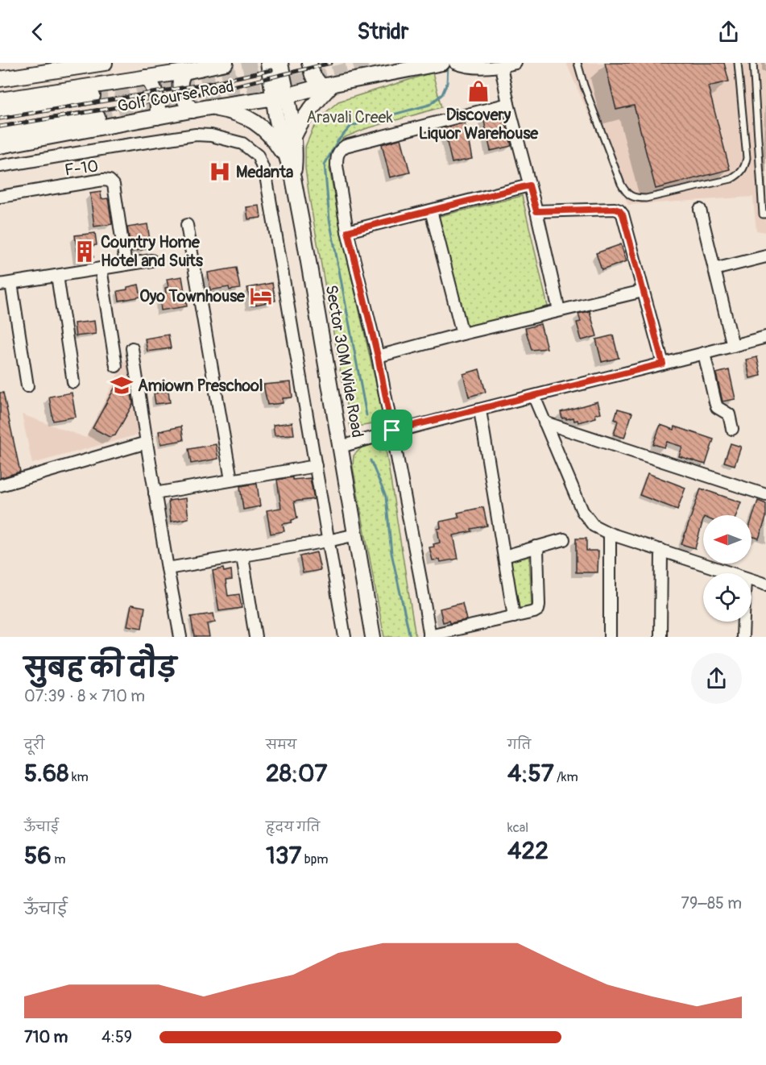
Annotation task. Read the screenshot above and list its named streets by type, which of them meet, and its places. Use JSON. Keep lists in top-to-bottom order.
{
  "streets": {
    "main road": ["Golf Course Road", "Sector 30M Wide Road"],
    "street": ["F-10"]
  },
  "parks": ["Aravali Creek"],
  "places": {
    "shop": ["Discovery Liquor Warehouse"],
    "hospital": ["Medanta"],
    "building": ["Country Home Hotel and Suits"],
    "hotel": ["Oyo Townhouse"],
    "school or university": ["Amiown Preschool"]
  },
  "north": "left",
  "page": {
    "header": "Stridr",
    "heading": ["सुबह की दौड़", "07:39 · 8 × 710 m"],
    "stats": [
      ["दूरी", "5.68 km"],
      ["समय", "28:07"],
      ["गति", "4:57 /km"],
      ["ऊँचाई", "56 m"],
      ["हृदय गति", "137 bpm"],
      ["kcal", "422"]
    ],
    "chart": ["ऊँचाई", "79–85 m"],
    "list": [
      {
        "name": "710 m",
        "note": "4:59"
      }
    ]
  }
}
